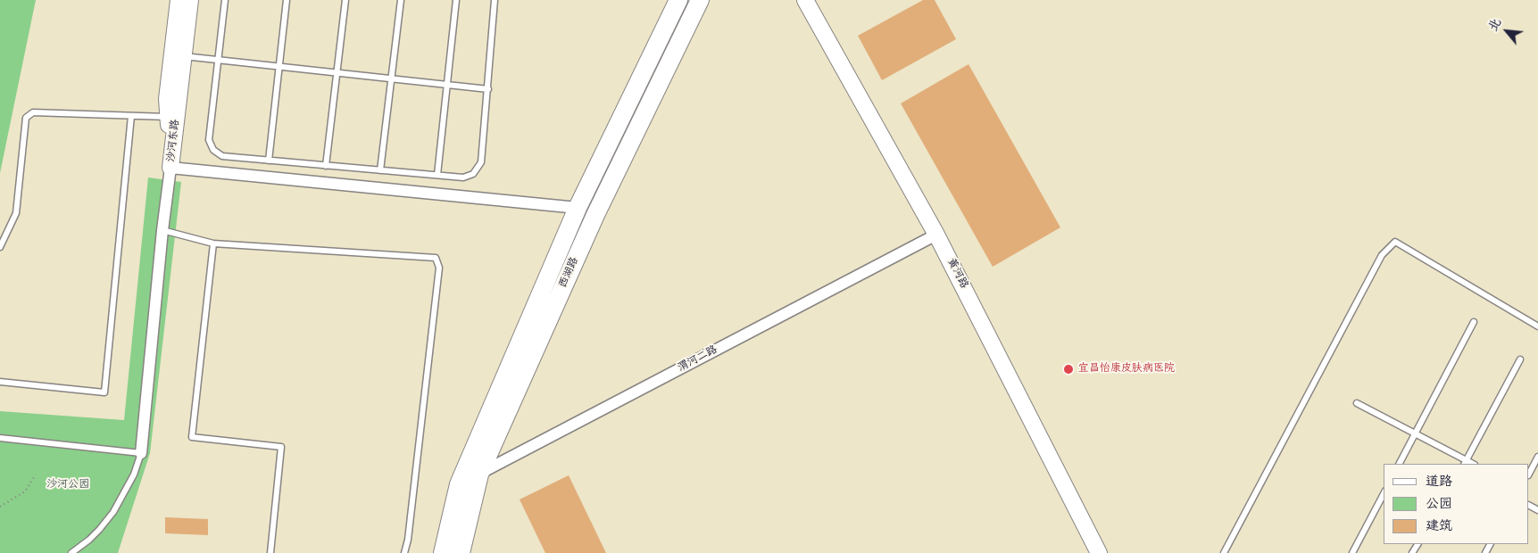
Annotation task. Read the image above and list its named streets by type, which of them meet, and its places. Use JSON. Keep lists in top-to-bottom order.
{
  "streets": {
    "main road": ["沙河东路", "西湖路", "黄河路"],
    "street": ["渭河二路"]
  },
  "crossings": [
    ["西湖路", "渭河二路"],
    ["黄河路", "渭河二路"]
  ],
  "parks": ["沙河公园"],
  "places": ["宜昌怡康皮肤病医院"],
  "legend": ["道路", "公园", "建筑"],
  "north": "top left"
}
